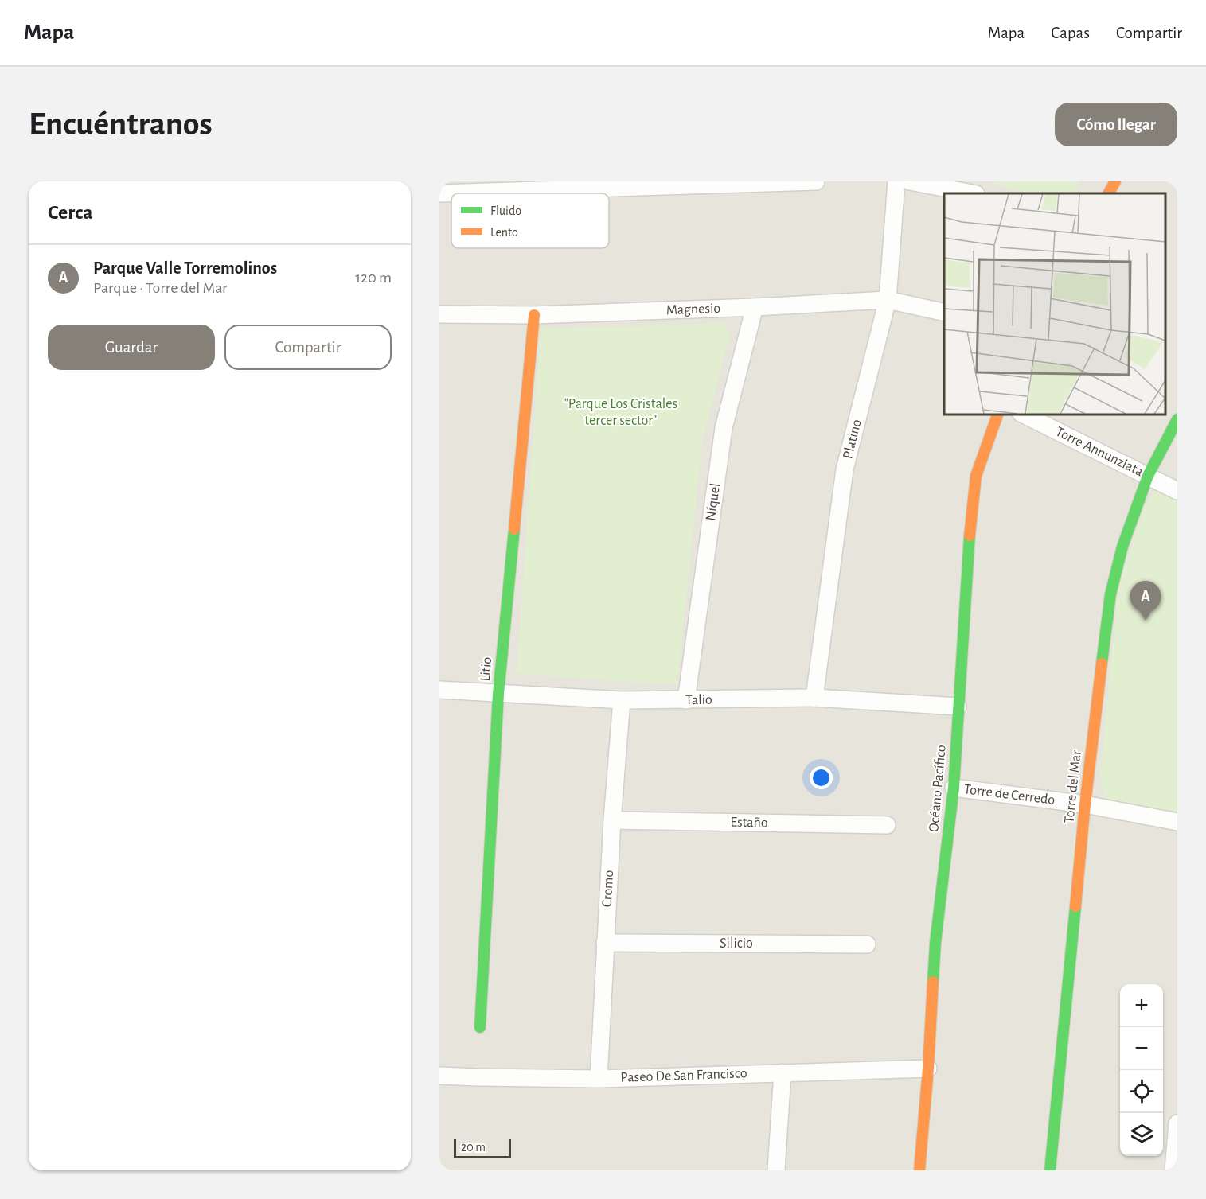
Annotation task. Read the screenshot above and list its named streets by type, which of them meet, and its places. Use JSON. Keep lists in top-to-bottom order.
{
  "streets": {
    "street": [
      "Magnesio",
      "Platino",
      "Torre Annunziata",
      "Níquel",
      "Litio",
      "Talio",
      "Torre del Mar",
      "Océano Pacífico",
      "Torre de Cerredo",
      "Estaño",
      "Cromo",
      "Silicio",
      "Paseo De San Francisco"
    ]
  },
  "crossings": [
    ["Magnesio", "Platino"],
    ["Magnesio", "Níquel"],
    ["Magnesio", "Litio"],
    ["Platino", "Talio"],
    ["Torre Annunziata", "Torre del Mar"],
    ["Níquel", "Talio"],
    ["Litio", "Talio"],
    ["Talio", "Océano Pacífico"],
    ["Talio", "Cromo"],
    ["Torre del Mar", "Torre de Cerredo"],
    ["Océano Pacífico", "Torre de Cerredo"],
    ["Océano Pacífico", "Paseo De San Francisco"],
    ["Estaño", "Cromo"],
    ["Cromo", "Silicio"],
    ["Cromo", "Paseo De San Francisco"]
  ],
  "parks": ["\"Parque Los Cristales tercer sector\""],
  "legend": ["Fluido", "Lento"],
  "scale_bar": "20 m",
  "page": {
    "header": "Mapa",
    "nav": ["Mapa", "Capas", "Compartir"],
    "buttons": [
      "Cómo llegar",
      ["Guardar", "Compartir"]
    ],
    "title": "Encuéntranos",
    "heading": "Cerca",
    "list": [
      {
        "mark": "A",
        "name": "Parque Valle Torremolinos",
        "note": "Parque · Torre del Mar",
        "value": "120 m"
      }
    ],
    "pins": "A",
    "map_buttons": ["+", "−"],
    "scale": "20 m"
  }
}
